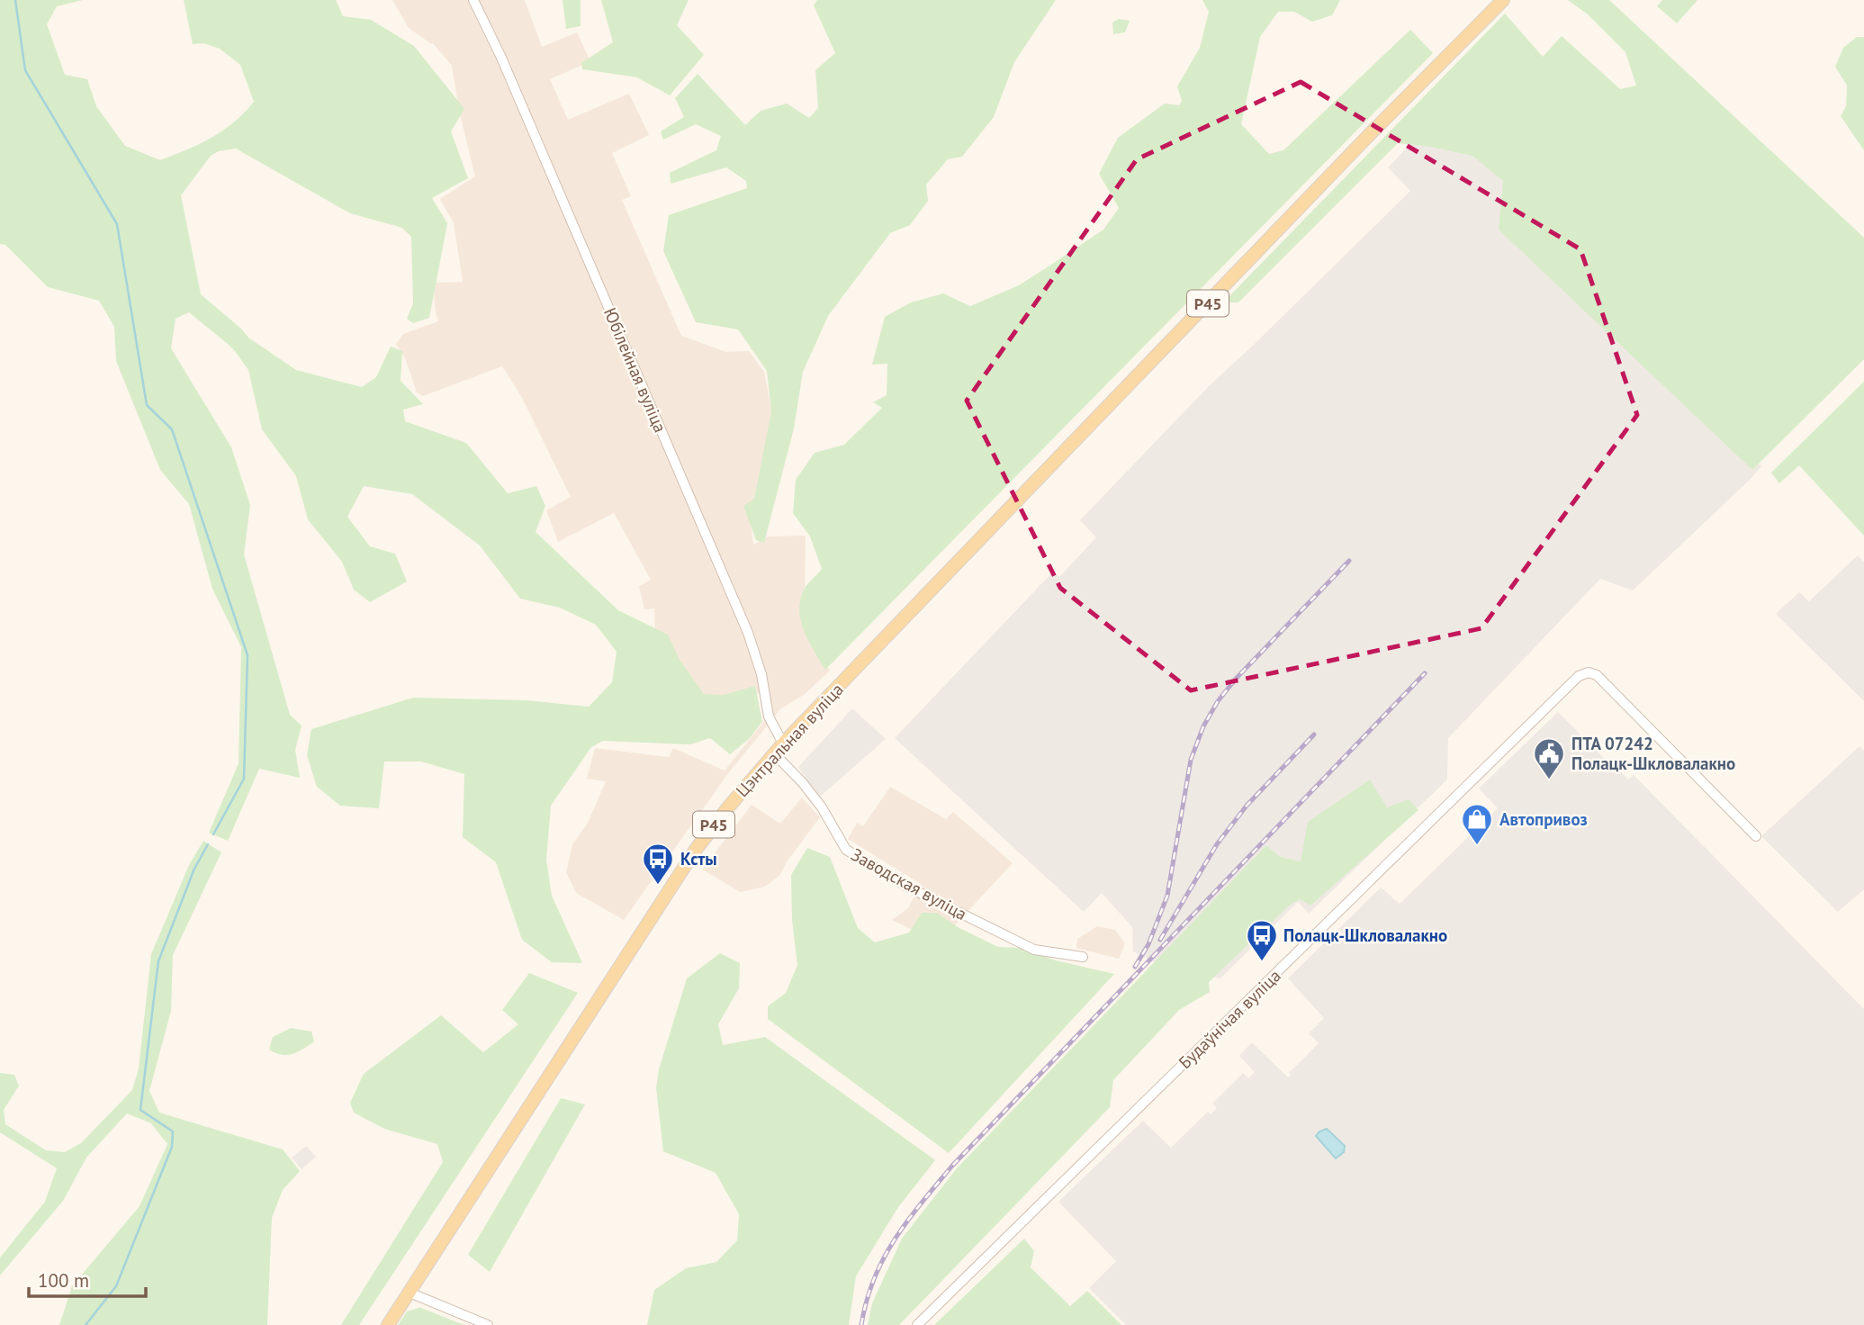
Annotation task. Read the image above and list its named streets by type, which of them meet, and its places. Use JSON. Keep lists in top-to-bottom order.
{
  "streets": {
    "main road": ["Р45", "Цэнтральная вуліца"],
    "street": ["Юбілейная вуліца", "Заводская вуліца", "Будаўнічая вуліца"]
  },
  "crossings": [
    ["Р45", "Цэнтральная вуліца"],
    ["Юбілейная вуліца", "Цэнтральная вуліца"],
    ["Юбілейная вуліца", "Заводская вуліца"],
    ["Цэнтральная вуліца", "Заводская вуліца"]
  ],
  "places": {
    "public building": ["ПТА 07242 Полацк-Шкловалакно"],
    "shop": ["Автопривоз"],
    "bus stop": ["Ксты", "Полацк-Шкловалакно"]
  },
  "scale_bar": "100 m"
}
